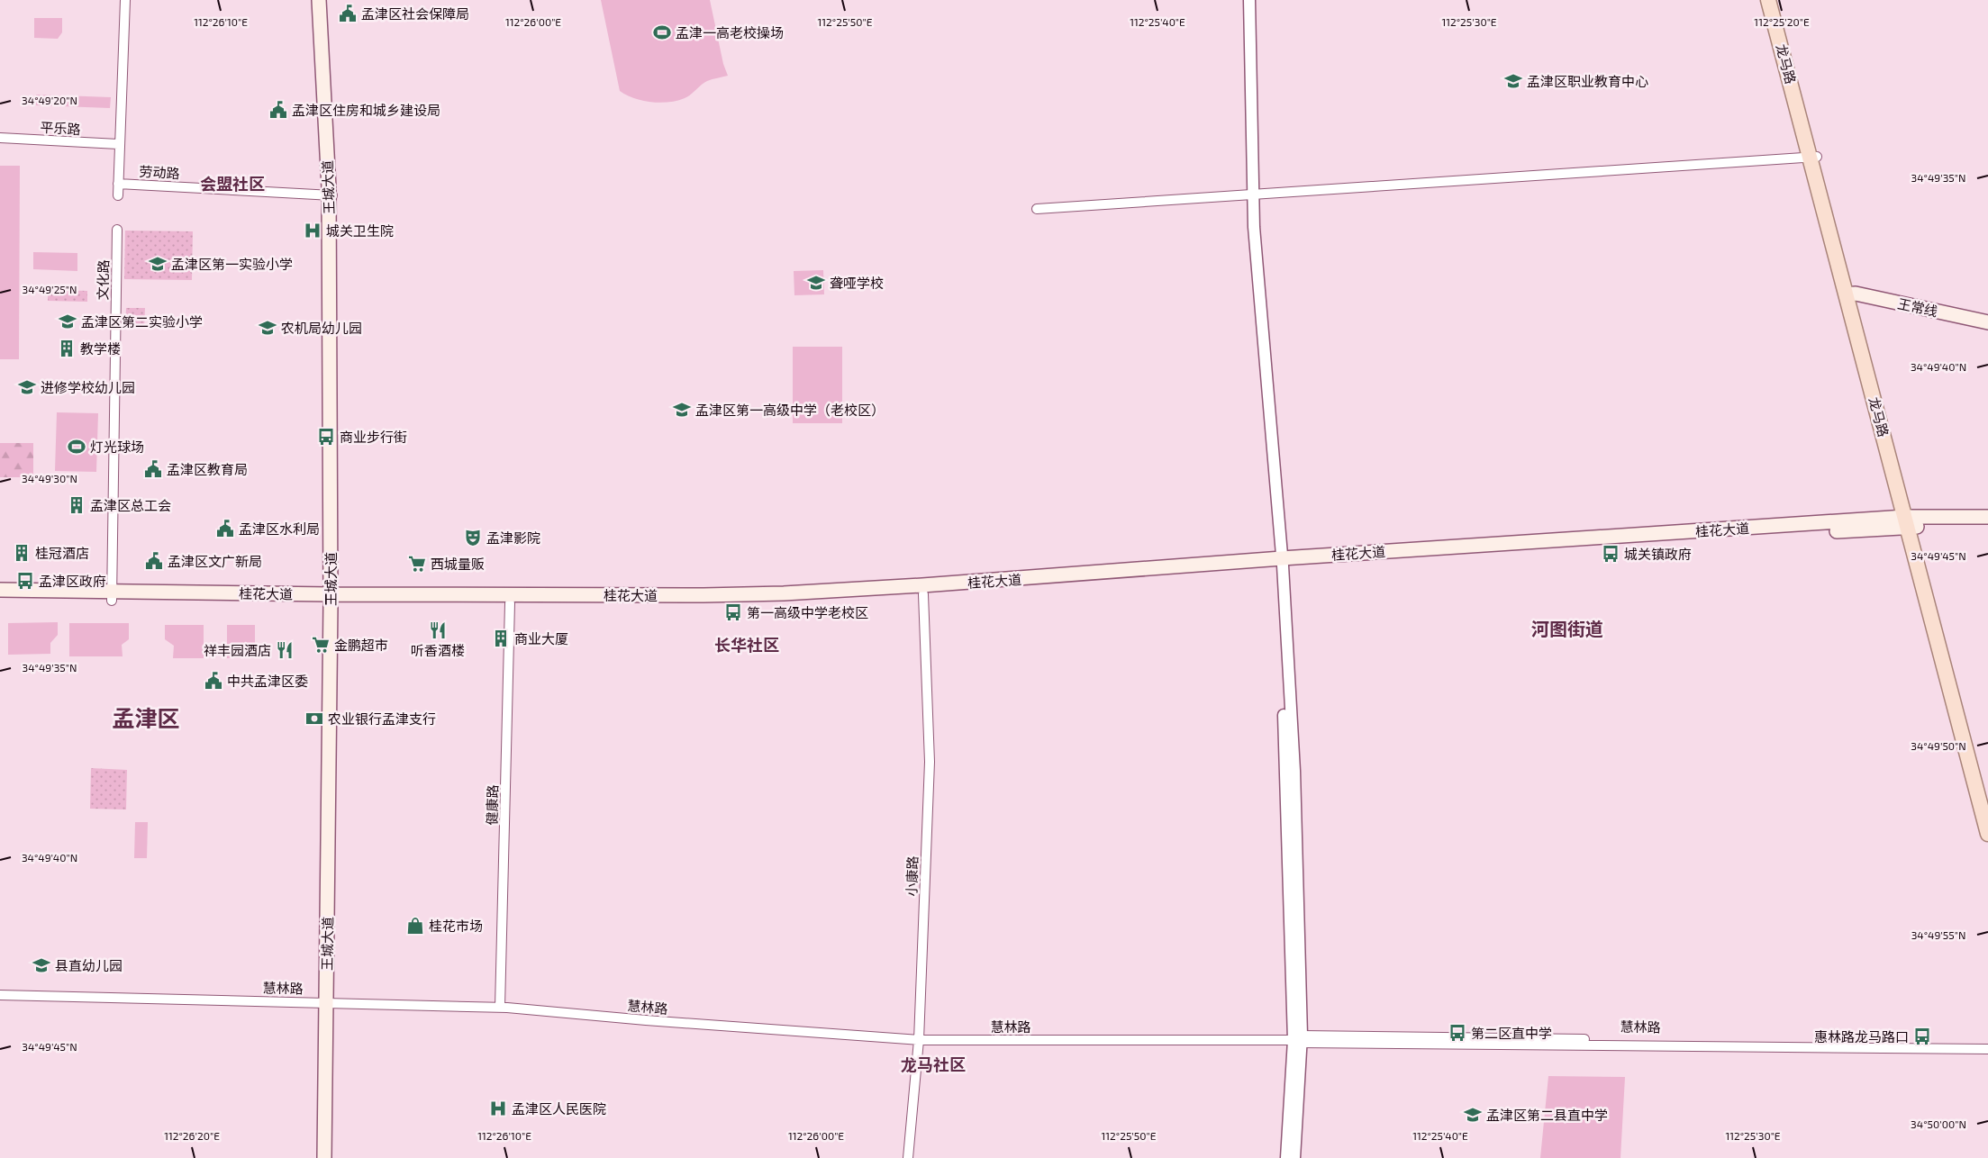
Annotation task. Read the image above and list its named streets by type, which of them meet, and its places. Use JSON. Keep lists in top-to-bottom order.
{
  "streets": {
    "main road": [
      "龙马路",
      "王城大道",
      "王常线",
      "桂花大道"
    ],
    "street": [
      "平乐路",
      "劳动路",
      "文化路",
      "健康路",
      "小康路",
      "慧林路"
    ]
  },
  "crossings": [
    ["龙马路", "王常线"],
    ["龙马路", "桂花大道"],
    ["劳动路", "王城大道"],
    ["王城大道", "桂花大道"],
    ["王城大道", "慧林路"],
    ["文化路", "桂花大道"],
    ["桂花大道", "健康路"],
    ["桂花大道", "小康路"],
    ["健康路", "慧林路"],
    ["小康路", "慧林路"]
  ],
  "districts": [
    "会盟社区",
    "河图街道",
    "长华社区",
    "孟津区",
    "龙马社区"
  ],
  "places": {
    "public building": [
      "孟津区社会保障局",
      "孟津区住房和城乡建设局",
      "孟津区教育局",
      "孟津区水利局",
      "孟津区文广新局",
      "中共孟津区委"
    ],
    "sports": ["孟津一高老校操场", "灯光球场"],
    "school or university": [
      "孟津区职业教育中心",
      "孟津区第一实验小学",
      "聋哑学校",
      "孟津区第二实验小学",
      "农机局幼儿园",
      "进修学校幼儿园",
      "孟津区第一高级中学（老校区）",
      "县直幼儿园",
      "孟津区第二县直中学"
    ],
    "hospital": ["城关卫生院", "孟津区人民医院"],
    "building": [
      "教学楼",
      "孟津区总工会",
      "桂冠酒店",
      "商业大厦"
    ],
    "bus stop": [
      "商业步行街",
      "城关镇政府",
      "孟津区政府",
      "第一高级中学老校区",
      "第二区直中学",
      "惠林路龙马路口"
    ],
    "theatre": ["孟津影院"],
    "supermarket": ["西城量贩", "金鹏超市"],
    "restaurant": ["听香酒楼", "祥丰园酒店"],
    "bank": ["农业银行孟津支行"],
    "shop": ["桂花市场"]
  },
  "coordinates": [
    "112°26'10\"E",
    "112°25'40\"E",
    "112°25'20\"E",
    "112°26'00\"E",
    "112°25'50\"E",
    "112°25'30\"E",
    "34°49'20\"N",
    "34°49'35\"N",
    "34°49'25\"N",
    "34°49'40\"N",
    "34°49'30\"N",
    "34°49'45\"N",
    "34°49'50\"N",
    "34°49'55\"N",
    "34°50'00\"N",
    "112°26'20\"E"
  ]
}
